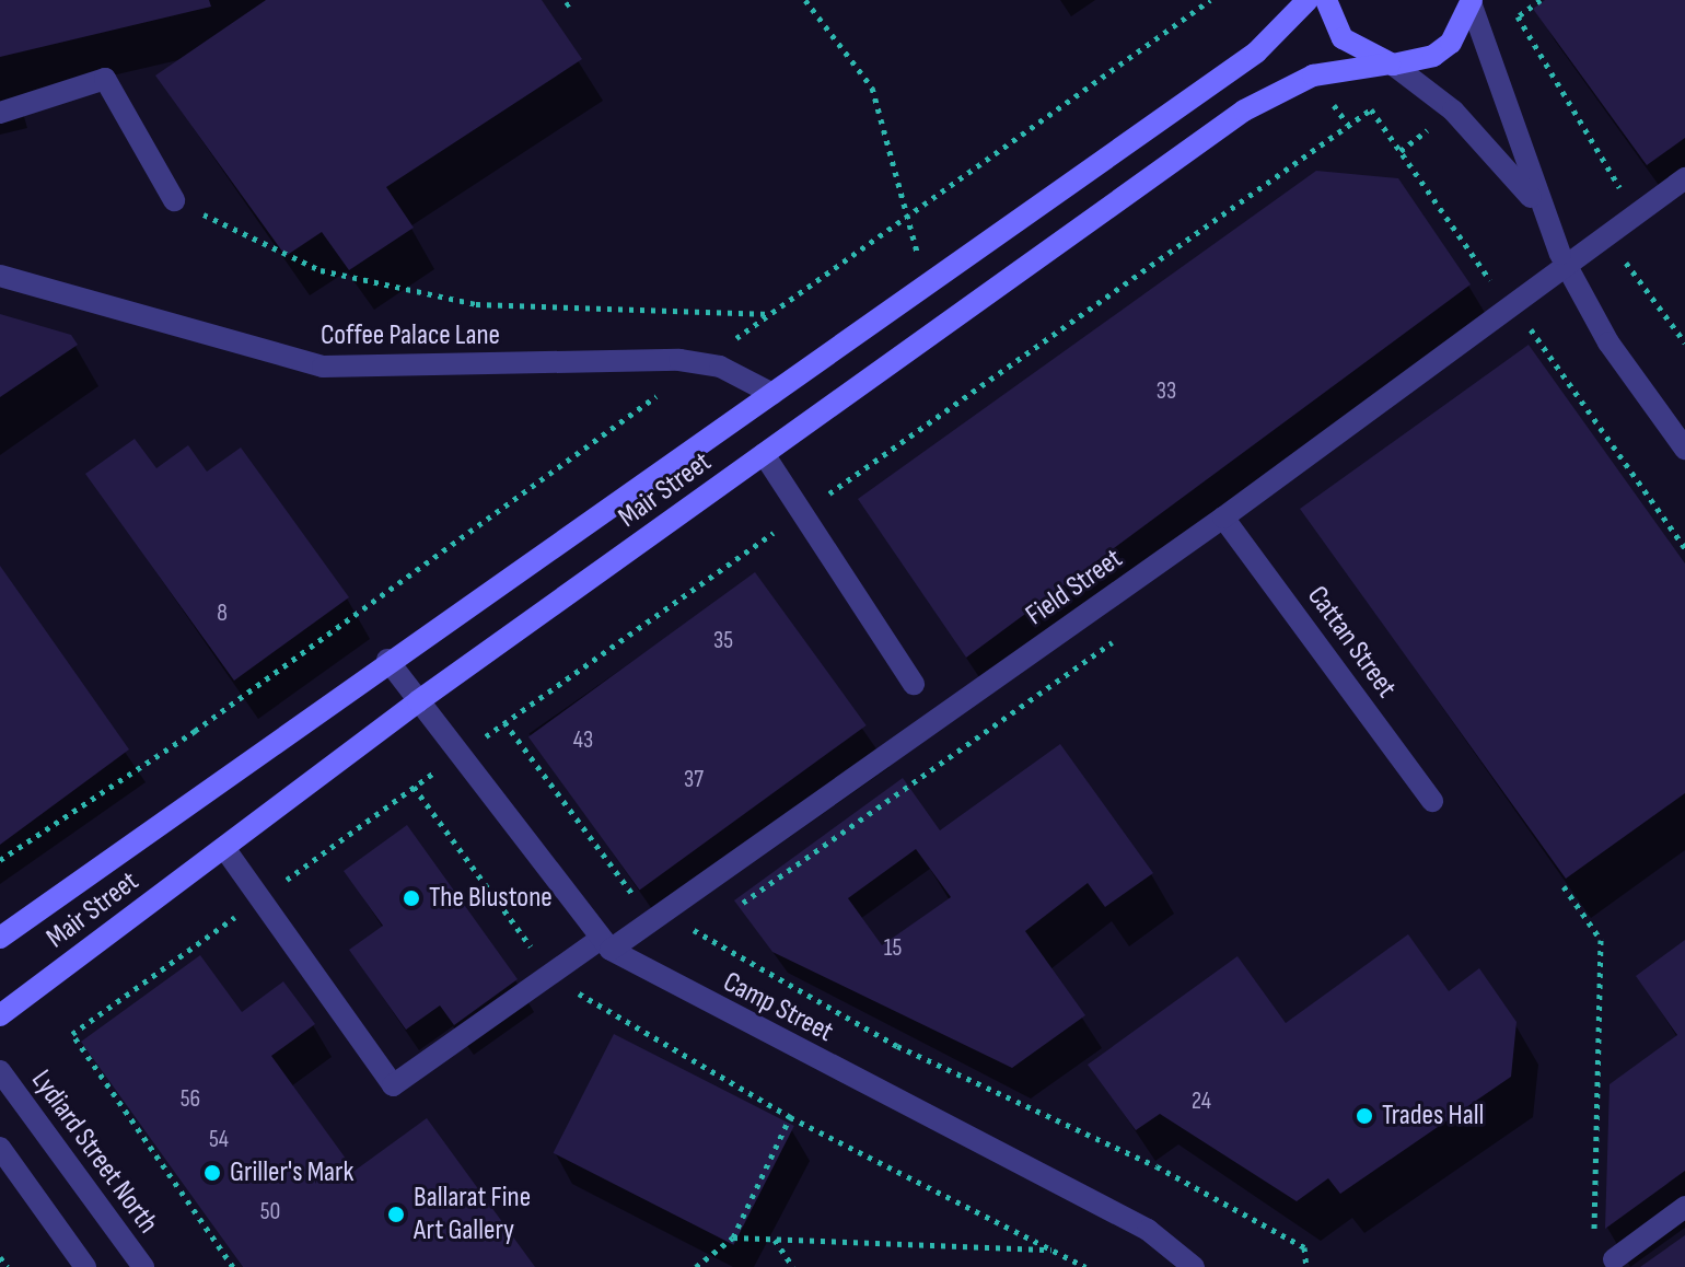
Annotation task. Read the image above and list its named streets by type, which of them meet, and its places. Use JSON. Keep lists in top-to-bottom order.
{
  "streets": {
    "main road": ["Mair Street"],
    "street": [
      "Coffee Palace Lane",
      "Field Street",
      "Cattan Street",
      "Camp Street",
      "Lydiard Street North"
    ]
  },
  "crossings": [
    ["Coffee Palace Lane", "Mair Street"],
    ["Mair Street", "Field Street"],
    ["Mair Street", "Camp Street"],
    ["Field Street", "Cattan Street"],
    ["Field Street", "Camp Street"]
  ],
  "places": [
    "The Blustone",
    "Trades Hall",
    "Griller's Mark",
    "Ballarat Fine Art Gallery"
  ],
  "house_numbers": [
    "33",
    "8",
    "35",
    "43",
    "37",
    "15",
    "56",
    "24",
    "54",
    "50"
  ]
}
